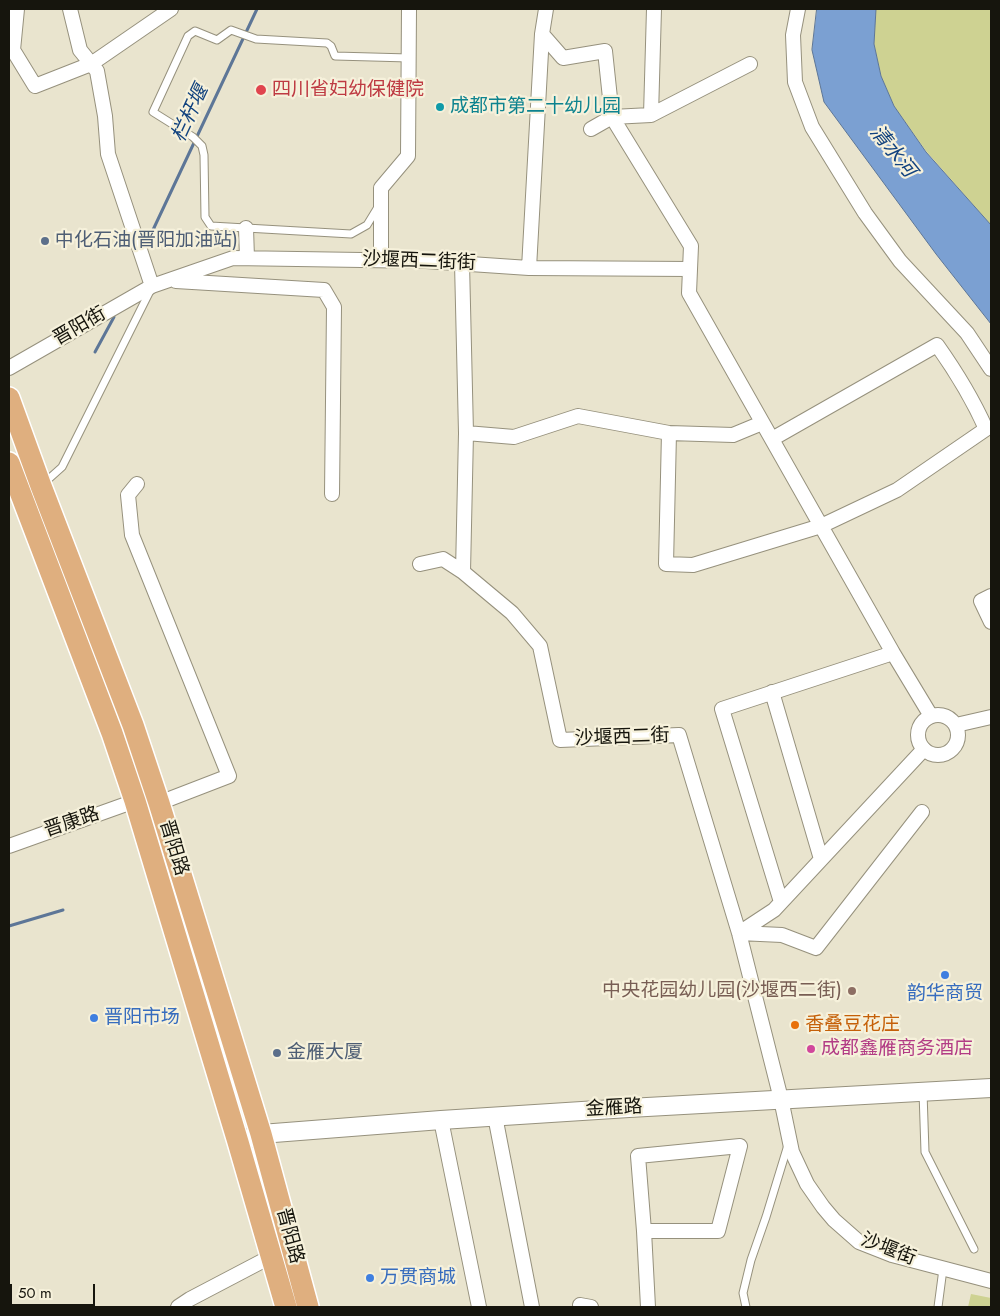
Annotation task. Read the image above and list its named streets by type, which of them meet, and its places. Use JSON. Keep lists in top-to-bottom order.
{
  "streets": {
    "main road": ["晋阳路"],
    "street": [
      "沙堰西二街街",
      "晋阳街",
      "沙堰西二街",
      "晋康路",
      "金雁路",
      "沙堰街"
    ]
  },
  "crossings": [
    ["沙堰西二街街", "晋阳街"],
    ["沙堰西二街", "金雁路"],
    ["沙堰西二街", "沙堰街"],
    ["晋康路", "晋阳路"],
    ["晋阳路", "金雁路"],
    ["金雁路", "沙堰街"]
  ],
  "water": ["栏杆堰", "清水河"],
  "places": [
    "四川省妇幼保健院",
    "成都市第二十幼儿园",
    "中化石油(晋阳加油站)",
    "韵华商贸",
    "中央花园幼儿园(沙堰西二街)",
    "晋阳市场",
    "香叠豆花庄",
    "成都鑫雁商务酒店",
    "金雁大厦",
    "万贯商城"
  ],
  "scale_bar": "50 m"
}
